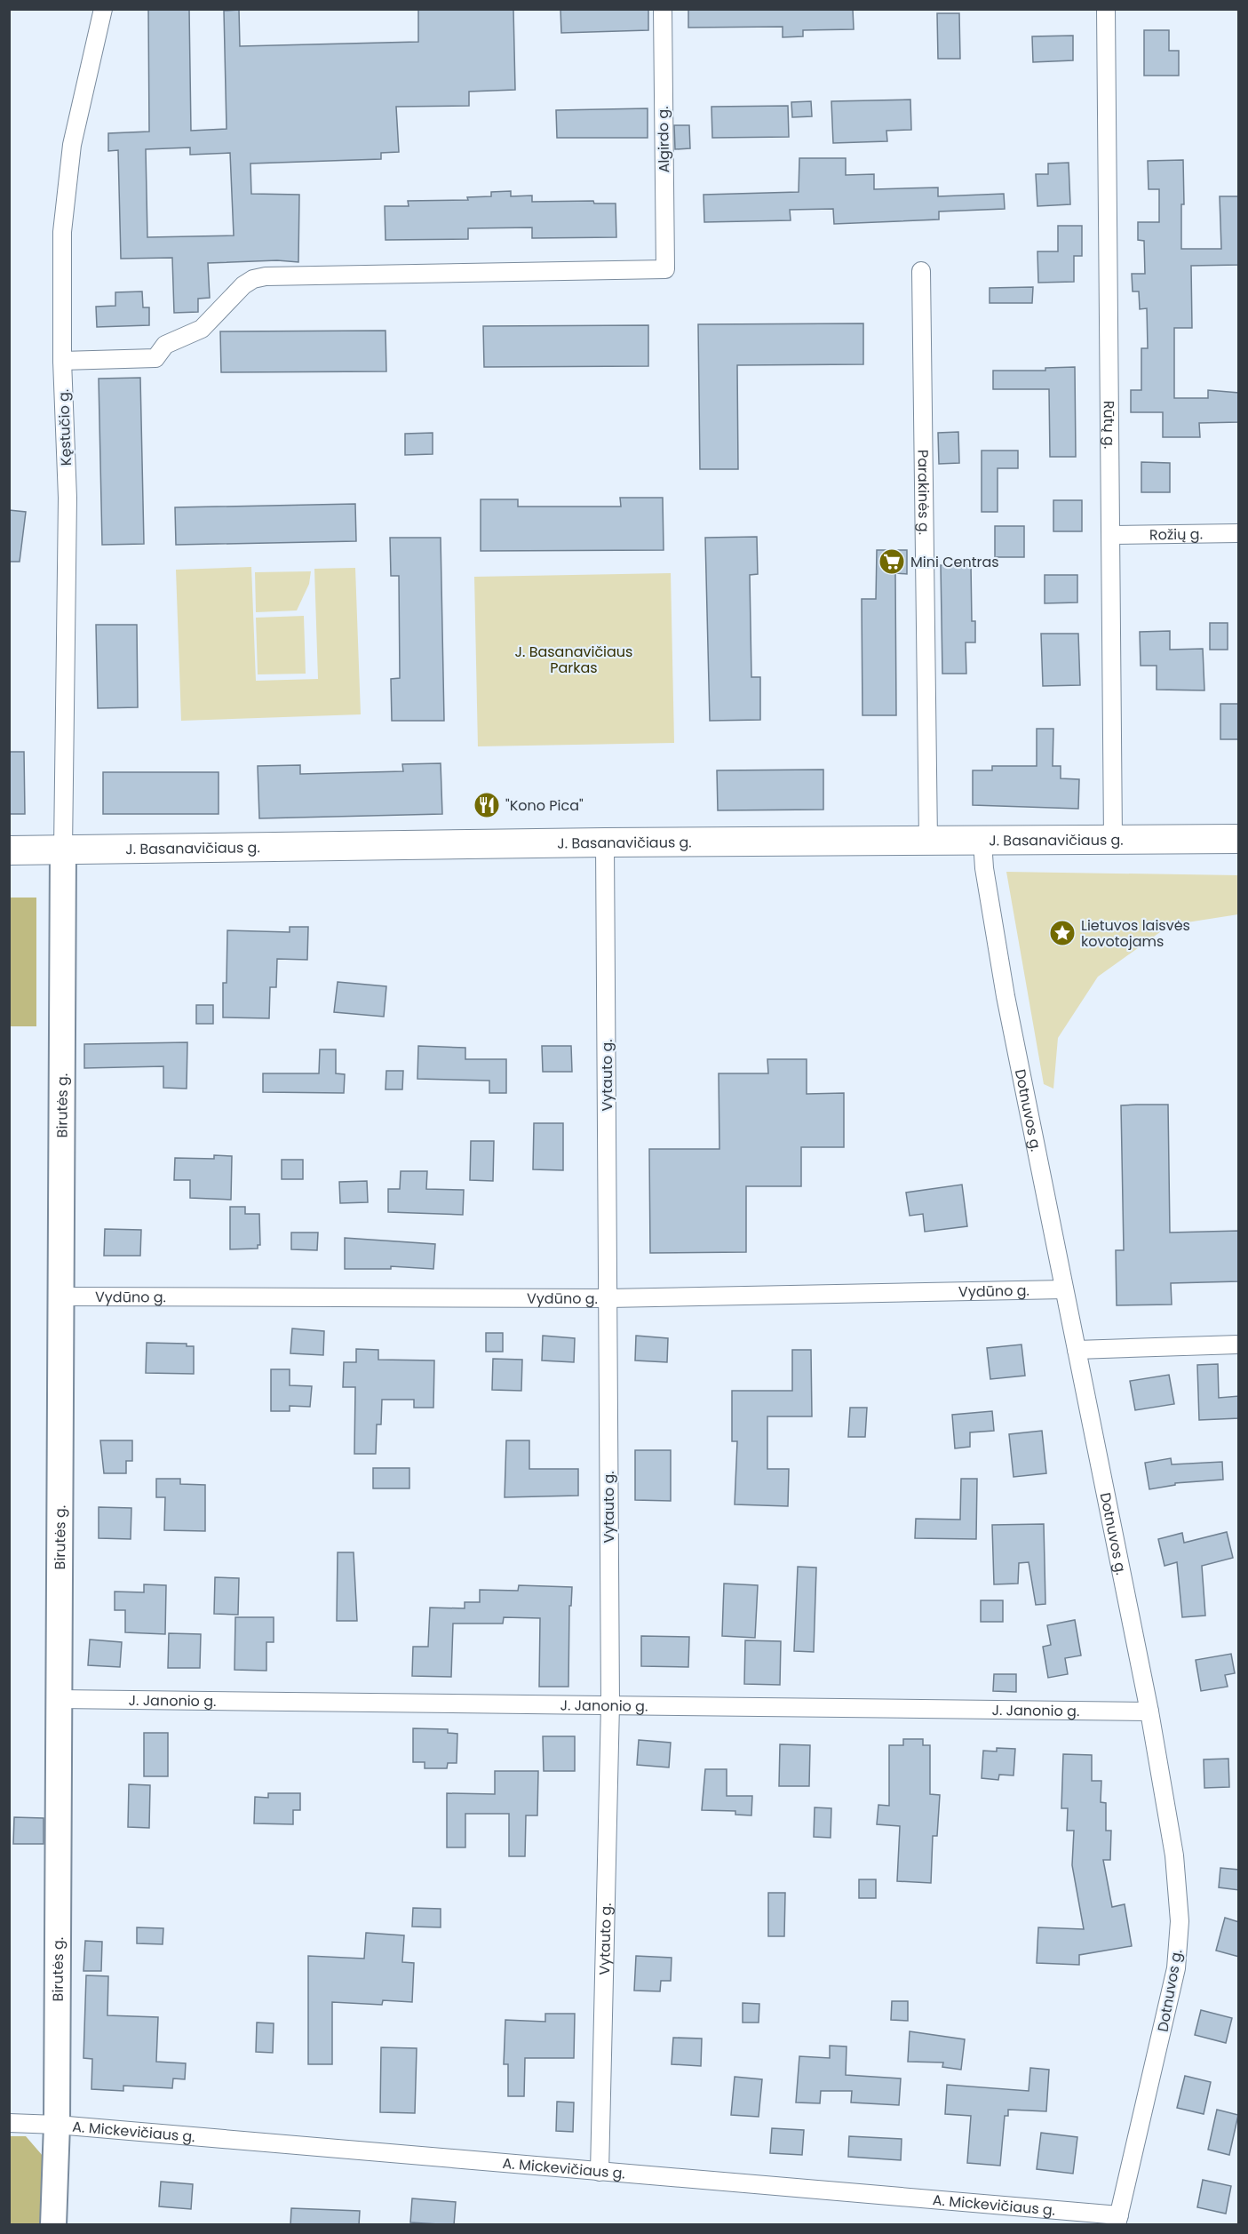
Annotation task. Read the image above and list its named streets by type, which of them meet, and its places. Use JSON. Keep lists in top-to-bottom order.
{
  "streets": {
    "main road": ["J. Basanavičiaus g."],
    "street": [
      "Algirdo g.",
      "Rūtų g.",
      "Kęstučio g.",
      "Parakinės g.",
      "Rožių g.",
      "Vytauto g.",
      "Birutės g.",
      "Dotnuvos g.",
      "Vydūno g.",
      "J. Janonio g.",
      "A. Mickevičiaus g."
    ]
  },
  "crossings": [
    ["Algirdo g.", "Kęstučio g."],
    ["Rūtų g.", "Rožių g."],
    ["Rūtų g.", "J. Basanavičiaus g."],
    ["Kęstučio g.", "J. Basanavičiaus g."],
    ["Kęstučio g.", "Birutės g."],
    ["Parakinės g.", "J. Basanavičiaus g."],
    ["J. Basanavičiaus g.", "Vytauto g."],
    ["J. Basanavičiaus g.", "Birutės g."],
    ["J. Basanavičiaus g.", "Dotnuvos g."],
    ["Vytauto g.", "Vydūno g."],
    ["Vytauto g.", "J. Janonio g."],
    ["Vytauto g.", "A. Mickevičiaus g."],
    ["Birutės g.", "Vydūno g."],
    ["Birutės g.", "J. Janonio g."],
    ["Birutės g.", "A. Mickevičiaus g."],
    ["Dotnuvos g.", "Vydūno g."],
    ["Dotnuvos g.", "J. Janonio g."],
    ["Dotnuvos g.", "A. Mickevičiaus g."]
  ],
  "parks": ["J. Basanavičiaus Parkas"],
  "places": {
    "supermarket": ["Mini Centras"],
    "restaurant": ["\"Kono Pica\""],
    "place": ["Lietuvos laisvės kovotojams"]
  }
}
